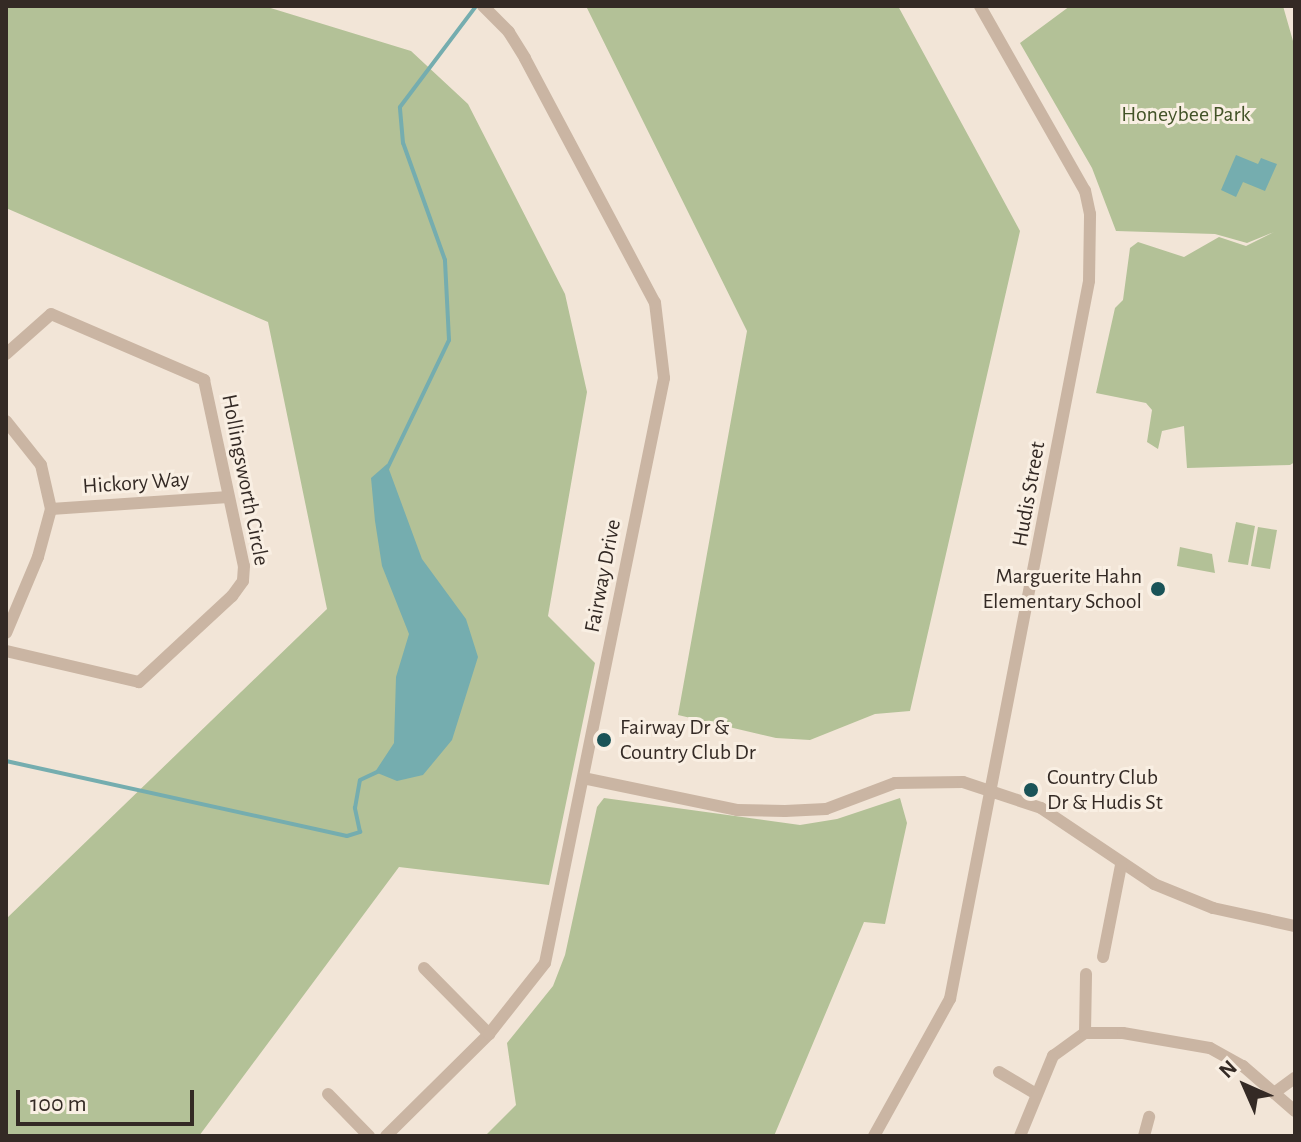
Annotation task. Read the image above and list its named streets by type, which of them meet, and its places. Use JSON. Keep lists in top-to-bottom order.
{
  "streets": {
    "street": [
      "Hollingsworth Circle",
      "Hickory Way",
      "Hudis Street",
      "Fairway Drive"
    ]
  },
  "crossings": [
    ["Hollingsworth Circle", "Hickory Way"]
  ],
  "parks": ["Honeybee Park"],
  "places": ["Marguerite Hahn Elementary School", "Fairway Dr & Country Club Dr", "Country Club Dr & Hudis St"],
  "scale_bar": "100 m",
  "north": "top left"
}
